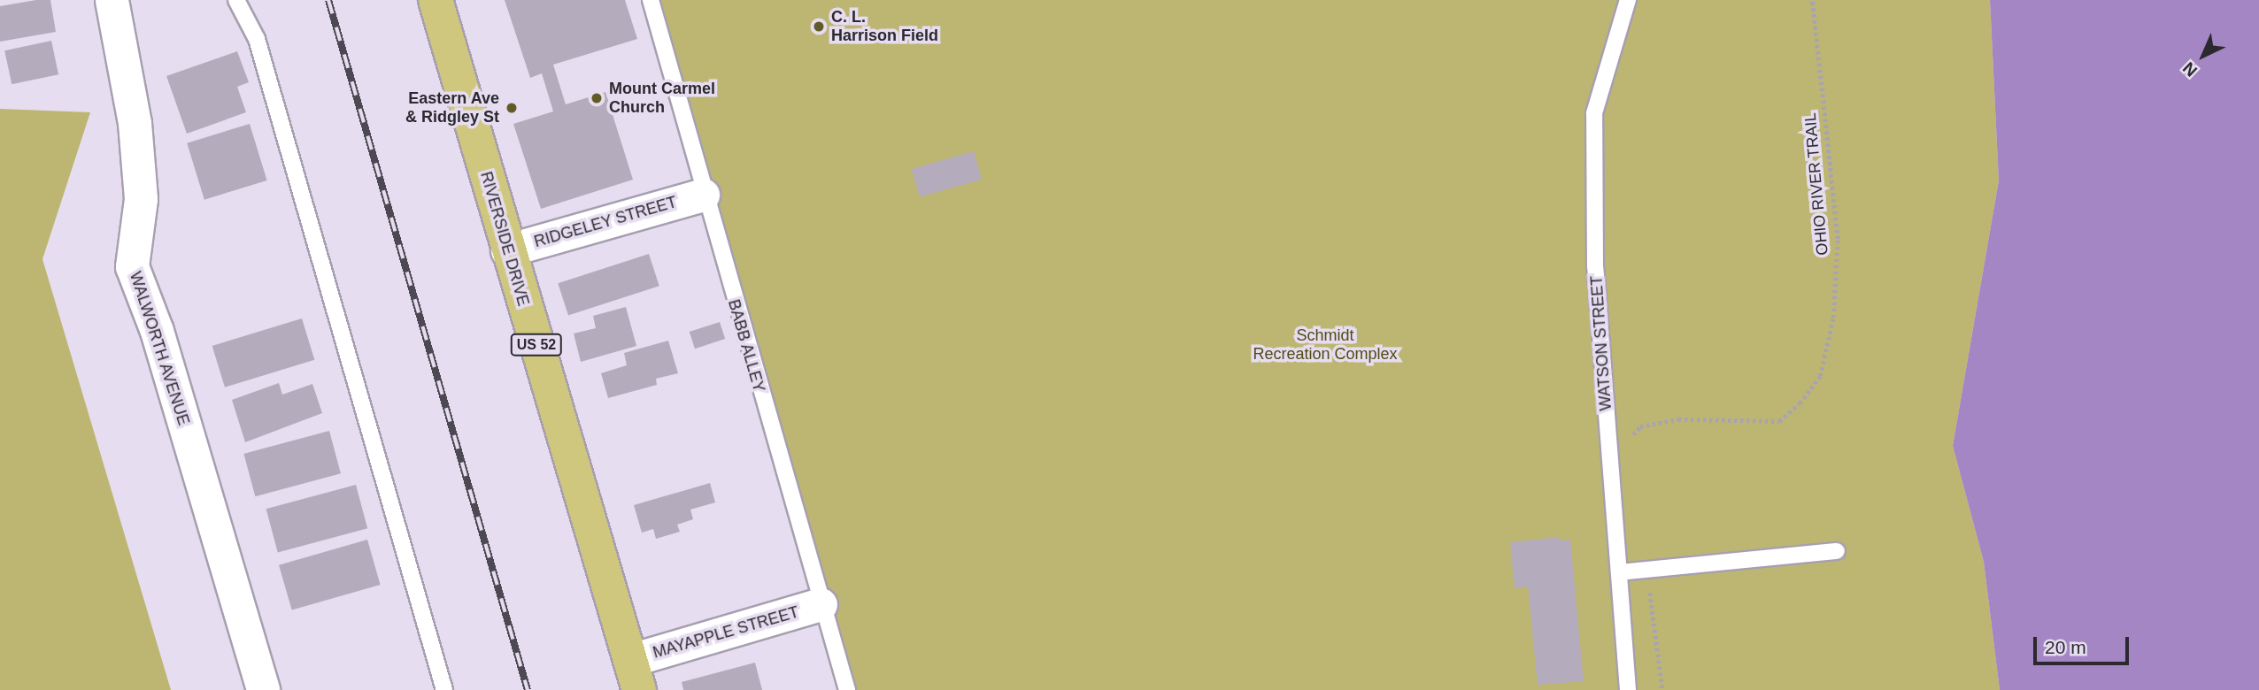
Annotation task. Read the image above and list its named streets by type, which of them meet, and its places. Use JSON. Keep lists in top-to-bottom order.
{
  "streets": {
    "main road": ["RIVERSIDE DRIVE", "US 52"],
    "street": ["RIDGELEY STREET", "WALWORTH AVENUE", "MAYAPPLE STREET"],
    "lane": ["WATSON STREET", "BABB ALLEY"],
    "path": ["OHIO RIVER TRAIL"]
  },
  "crossings": [
    ["RIDGELEY STREET", "RIVERSIDE DRIVE"],
    ["RIDGELEY STREET", "BABB ALLEY"],
    ["RIVERSIDE DRIVE", "MAYAPPLE STREET"],
    ["BABB ALLEY", "MAYAPPLE STREET"]
  ],
  "parks": ["Schmidt Recreation Complex"],
  "places": ["C. L. Harrison Field", "Mount Carmel Church", "Eastern Ave & Ridgley St"],
  "scale_bar": "20 m",
  "north": "bottom left"
}
